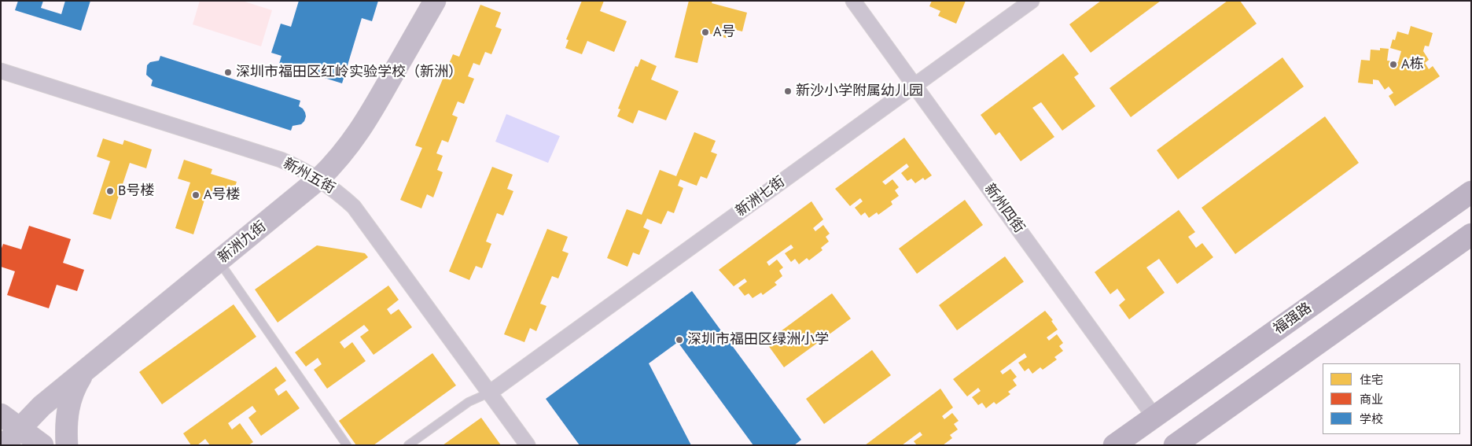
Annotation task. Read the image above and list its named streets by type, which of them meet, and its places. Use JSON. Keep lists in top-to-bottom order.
{
  "streets": {
    "main road": ["福强路"],
    "street": [
      "新州五街",
      "新洲七街",
      "新州四街",
      "新洲九街"
    ]
  },
  "crossings": [
    ["新州五街", "新洲七街"],
    ["新州五街", "新洲九街"],
    ["新洲七街", "新州四街"],
    ["新州四街", "福强路"]
  ],
  "places": [
    "A号",
    "A栋",
    "深圳市福田区红岭实验学校（新洲）",
    "新沙小学附属幼儿园",
    "B号楼",
    "A号楼",
    "深圳市福田区绿洲小学"
  ],
  "legend": ["住宅", "商业", "学校"]
}
